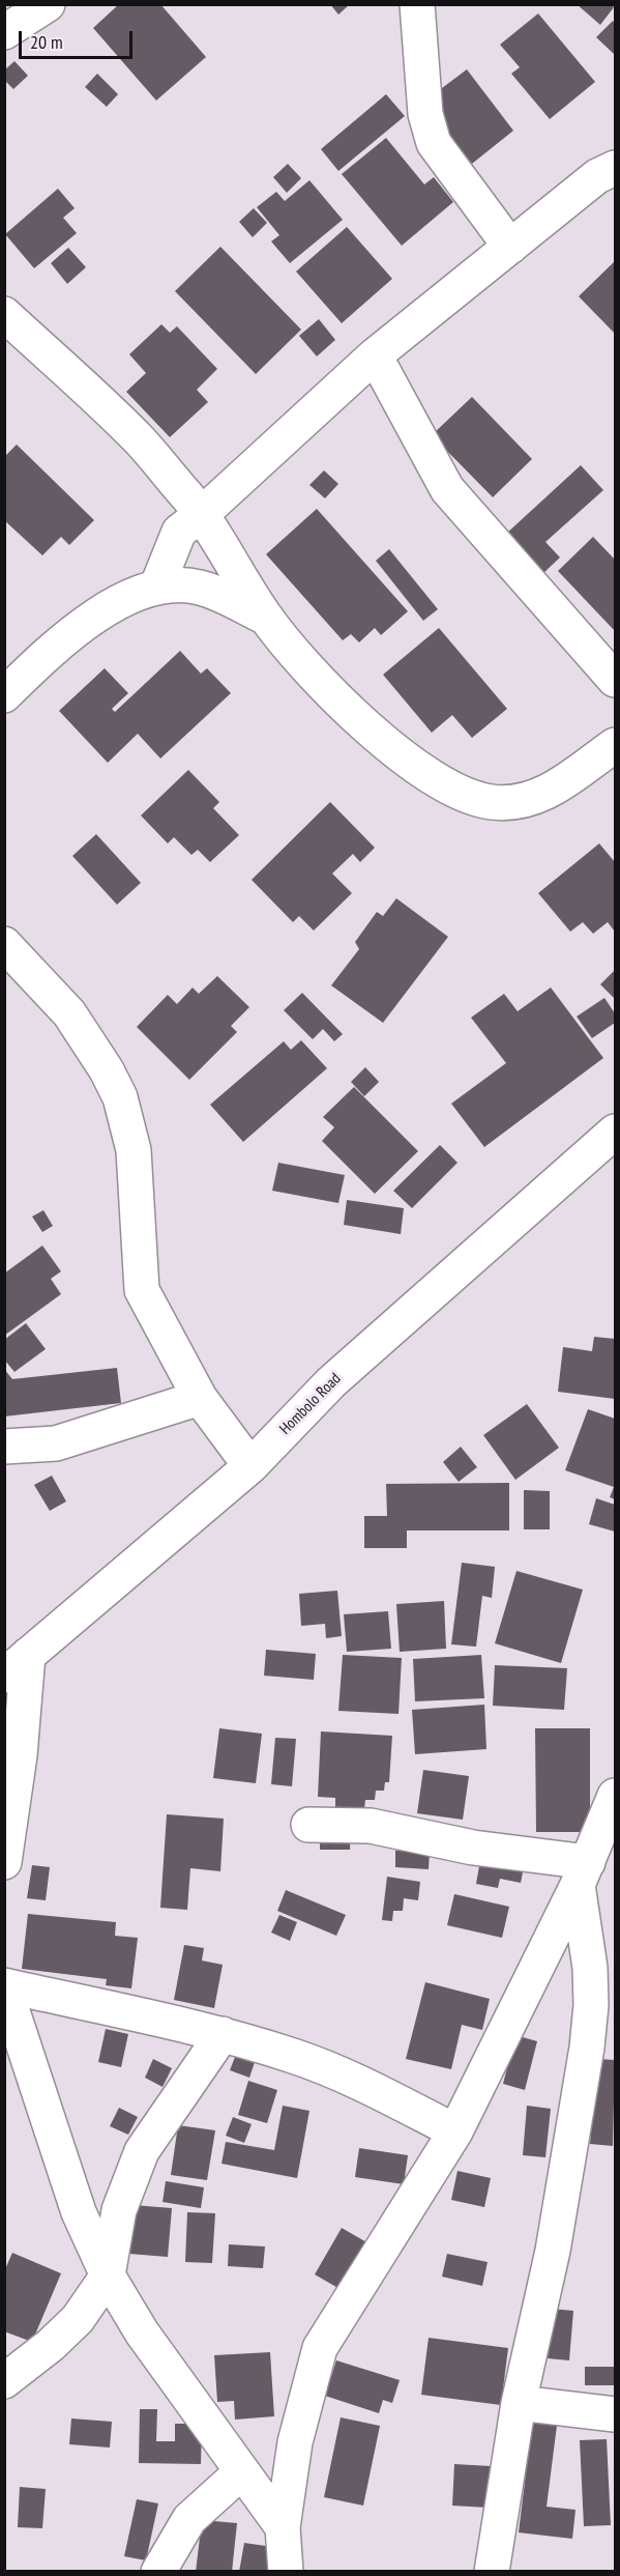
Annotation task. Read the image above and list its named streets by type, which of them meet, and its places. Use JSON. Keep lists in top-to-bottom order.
{
  "streets": {
    "street": ["Hombolo Road"]
  },
  "scale_bar": "20 m"
}
